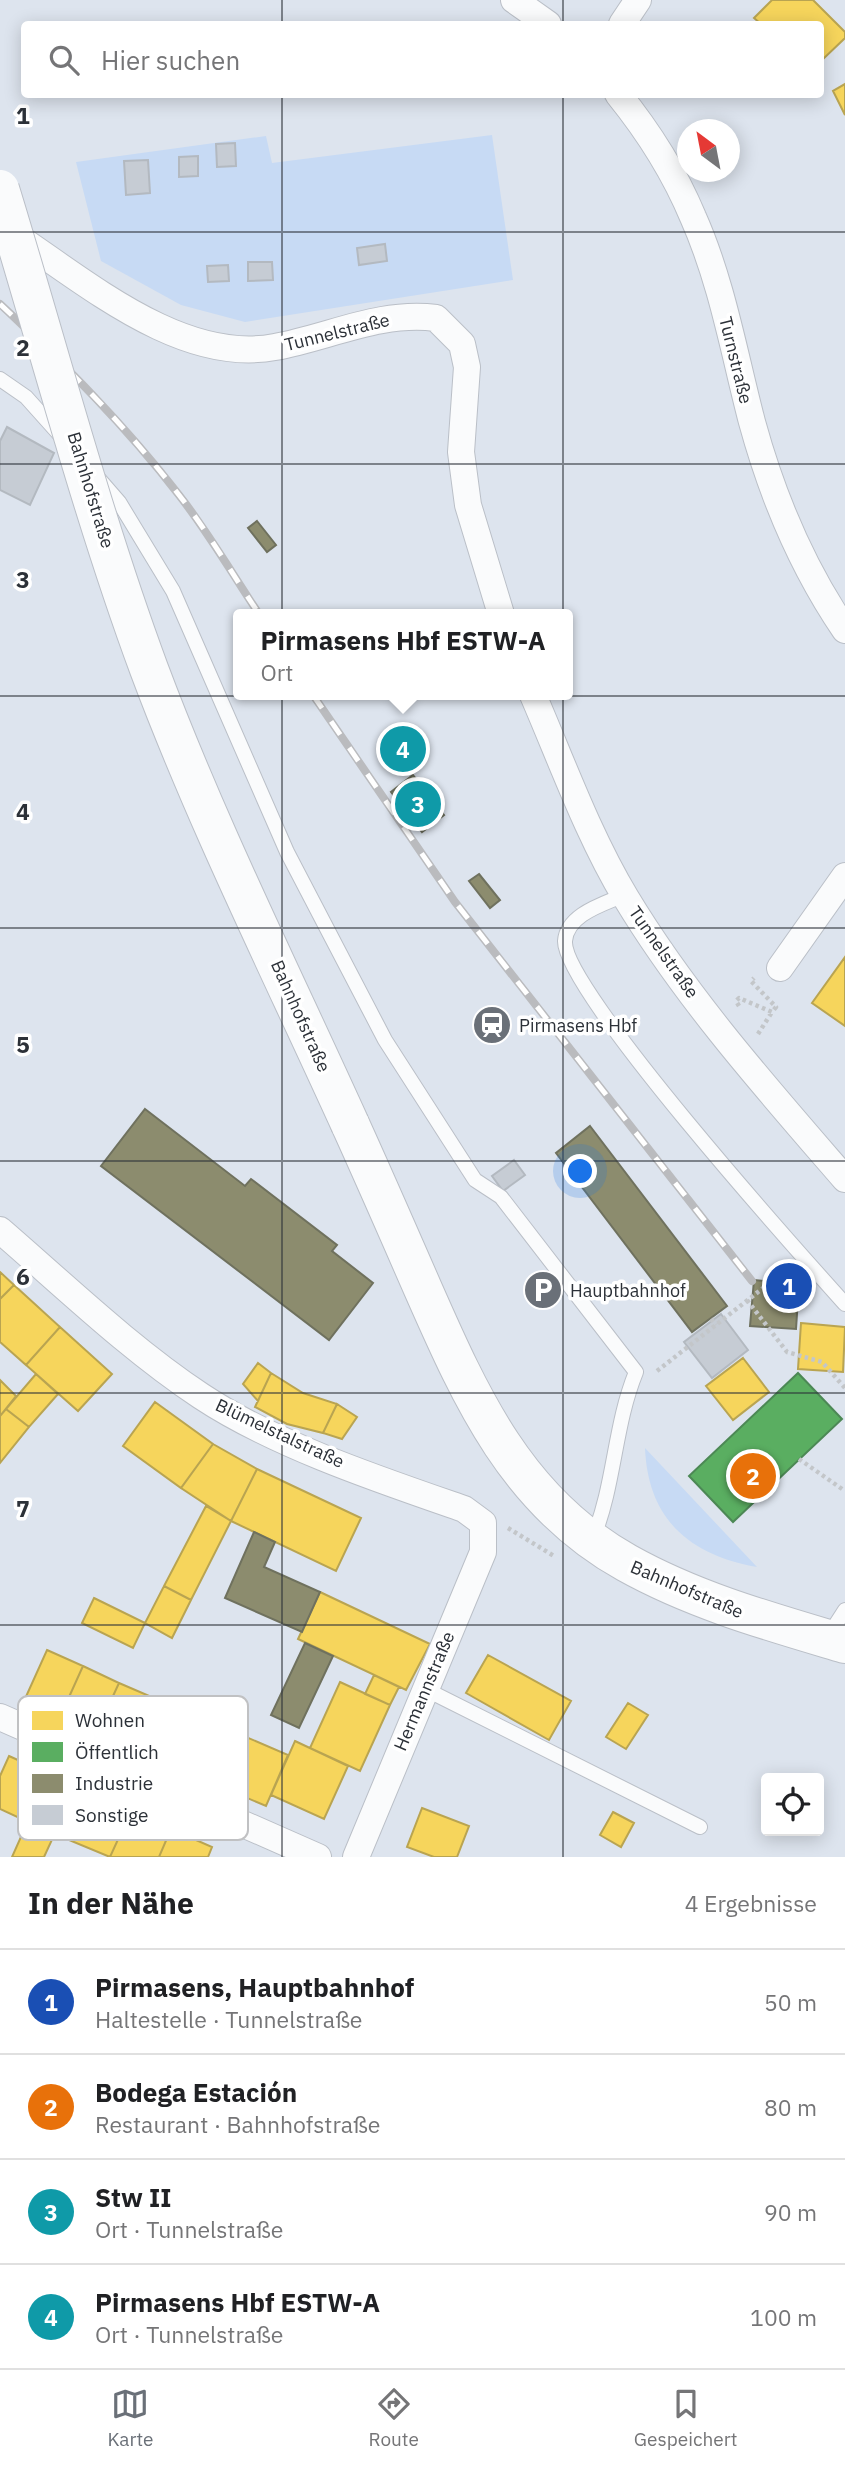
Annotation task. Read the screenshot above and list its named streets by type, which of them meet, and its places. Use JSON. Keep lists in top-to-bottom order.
{
  "streets": {
    "street": [
      "Tunnelstraße",
      "Turnstraße",
      "Bahnhofstraße",
      "Blümelstalstraße",
      "Hermannstraße"
    ]
  },
  "crossings": [
    ["Blümelstalstraße", "Hermannstraße"]
  ],
  "places": {
    "station": ["Pirmasens Hbf"],
    "parking": ["Hauptbahnhof"]
  },
  "legend": [
    "Wohnen",
    "Öffentlich",
    "Industrie",
    "Sonstige"
  ],
  "north": "top left",
  "page": {
    "search": "Hier suchen",
    "popup": ["Pirmasens Hbf ESTW-A", "Ort"],
    "pins": [
      "4",
      "3",
      "1",
      "2"
    ],
    "heading": ["In der Nähe", "4 Ergebnisse"],
    "list": [
      {
        "mark": "1",
        "name": "Pirmasens, Hauptbahnhof",
        "note": "Haltestelle · Tunnelstraße",
        "value": "50 m"
      },
      {
        "mark": "2",
        "name": "Bodega Estación",
        "note": "Restaurant · Bahnhofstraße",
        "value": "80 m"
      },
      {
        "mark": "3",
        "name": "Stw II",
        "note": "Ort · Tunnelstraße",
        "value": "90 m"
      },
      {
        "mark": "4",
        "name": "Pirmasens Hbf ESTW-A",
        "note": "Ort · Tunnelstraße",
        "value": "100 m"
      }
    ],
    "nav": ["Karte", "Route", "Gespeichert"]
  },
  "grid": {
    "rows": [
      "1",
      "2",
      "3",
      "4",
      "5",
      "6",
      "7"
    ]
  }
}
